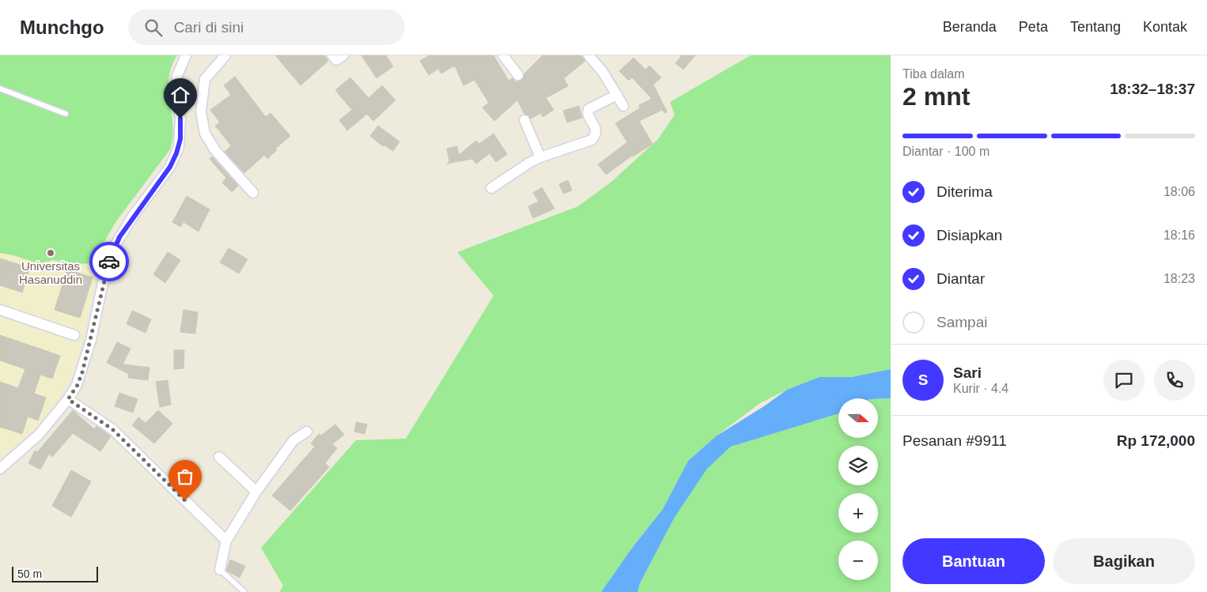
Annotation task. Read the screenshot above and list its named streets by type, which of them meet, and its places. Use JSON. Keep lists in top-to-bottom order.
{
  "places": ["Universitas Hasanuddin"],
  "scale_bar": "50 m",
  "north": "right",
  "page": {
    "header": "Munchgo",
    "search": "Cari di sini",
    "nav": [
      "Beranda",
      "Peta",
      "Tentang",
      "Kontak"
    ],
    "heading": ["2 mnt", "Tiba dalam", "18:32–18:37"],
    "panel": [
      "Sari",
      "Kurir · 4.4",
      "Pesanan #9911",
      "Rp 172,000"
    ],
    "bar": "Diantar · 100 m",
    "list": [
      ["Diterima", "18:06"],
      ["Disiapkan", "18:16"],
      ["Diantar", "18:23"],
      "Sampai"
    ],
    "round": "S",
    "map_buttons": ["+", "−"],
    "buttons": ["Bantuan", "Bagikan"],
    "scale": "50 m"
  }
}
